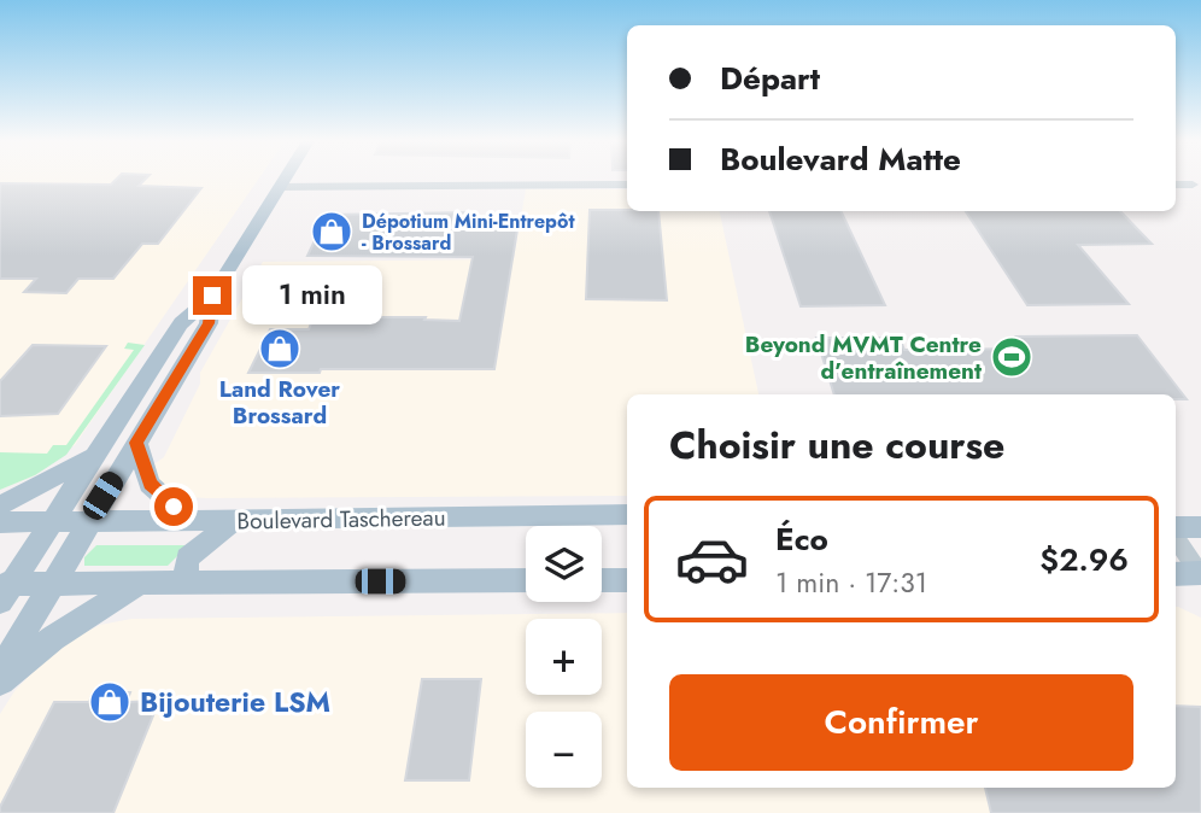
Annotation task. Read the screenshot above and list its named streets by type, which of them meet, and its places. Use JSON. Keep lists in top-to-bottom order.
{
  "streets": {
    "main road": ["Boulevard Taschereau"]
  },
  "places": {
    "shop": ["Dépotium Mini-Entrepôt - Brossard", "Land Rover Brossard", "Bijouterie LSM"],
    "sports": ["Beyond MVMT Centre d’entraînement"]
  },
  "page": {
    "banner": ["Départ", "Boulevard Matte"],
    "bubble": "1 min",
    "heading": "Choisir une course",
    "list": [
      {
        "name": "Éco",
        "note": "1 min · 17:31",
        "value": "$2.96"
      }
    ],
    "map_buttons": ["+", "−"],
    "buttons": "Confirmer"
  }
}
